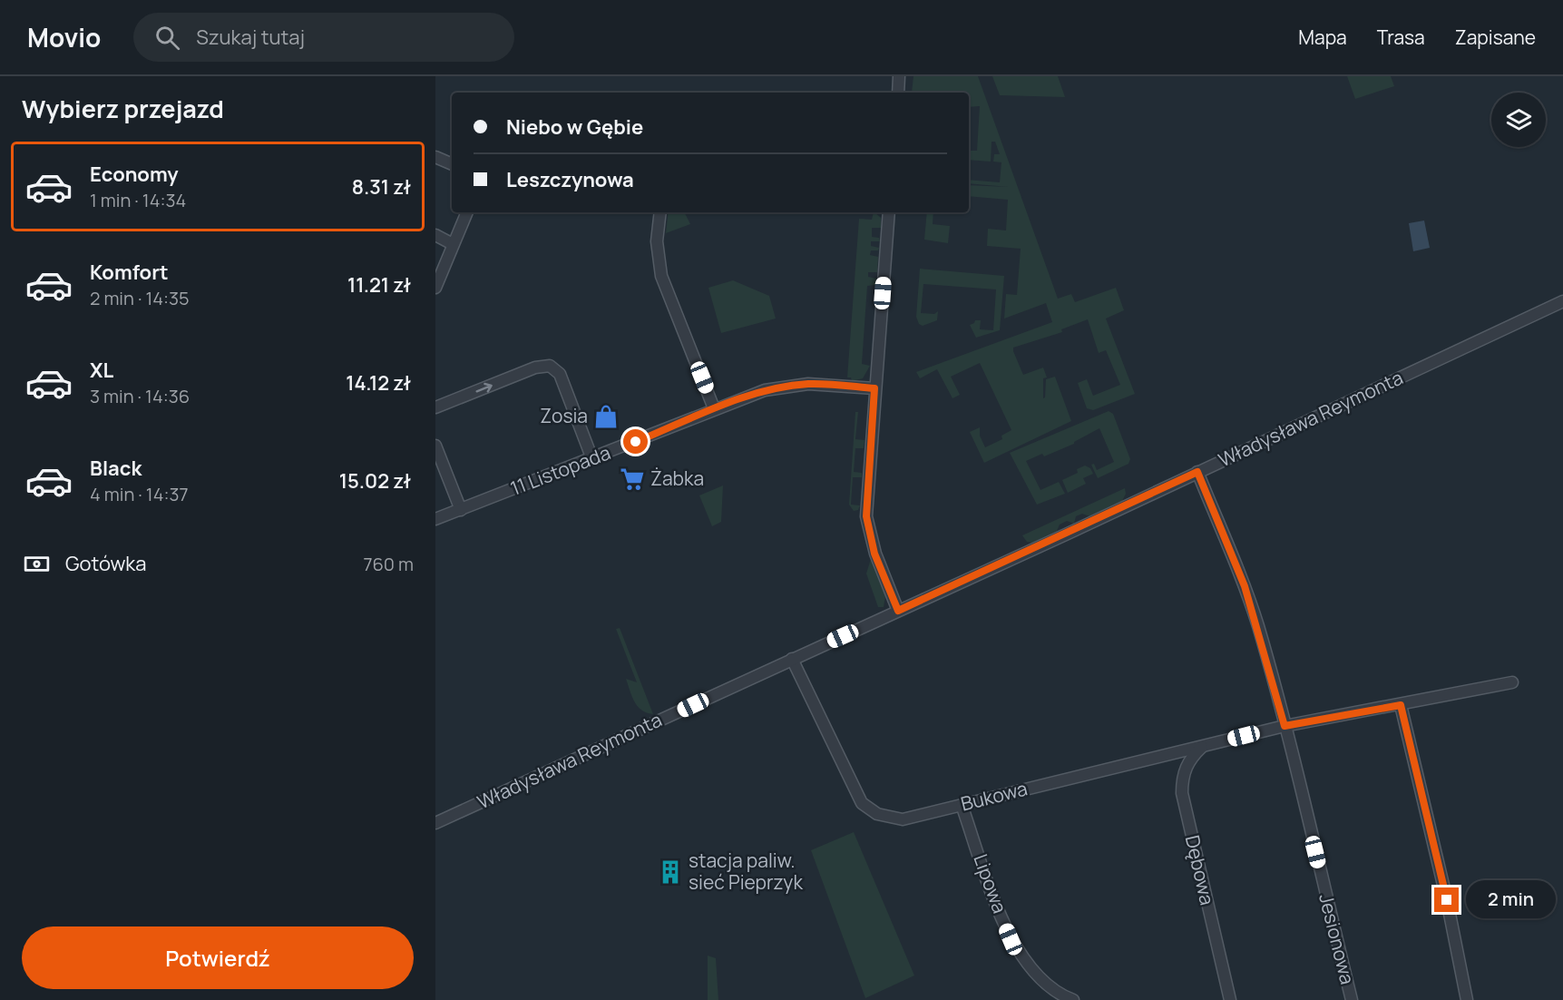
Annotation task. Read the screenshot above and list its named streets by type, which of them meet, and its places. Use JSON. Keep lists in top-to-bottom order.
{
  "streets": {
    "street": [
      "Władysława Reymonta",
      "11 Listopada",
      "Bukowa",
      "Dębowa",
      "Lipowa",
      "Jesionowa"
    ]
  },
  "crossings": [
    ["Władysława Reymonta", "Bukowa"],
    ["Władysława Reymonta", "Jesionowa"],
    ["Bukowa", "Dębowa"],
    ["Bukowa", "Lipowa"],
    ["Bukowa", "Jesionowa"]
  ],
  "places": {
    "shop": ["Zosia"],
    "supermarket": ["Żabka"],
    "building": ["stacja paliw. sieć Pieprzyk"]
  },
  "page": {
    "header": "Movio",
    "search": "Szukaj tutaj",
    "nav": ["Mapa", "Trasa", "Zapisane"],
    "heading": "Wybierz przejazd",
    "banner": ["Niebo w Gębie", "Leszczynowa"],
    "list": [
      {
        "name": "Economy",
        "note": "1 min · 14:34",
        "value": "8.31 zł"
      },
      {
        "name": "Komfort",
        "note": "2 min · 14:35",
        "value": "11.21 zł"
      },
      {
        "name": "XL",
        "note": "3 min · 14:36",
        "value": "14.12 zł"
      },
      {
        "name": "Black",
        "note": "4 min · 14:37",
        "value": "15.02 zł"
      }
    ],
    "pay": ["Gotówka", "760 m"],
    "bubble": "2 min",
    "buttons": "Potwierdź"
  }
}
